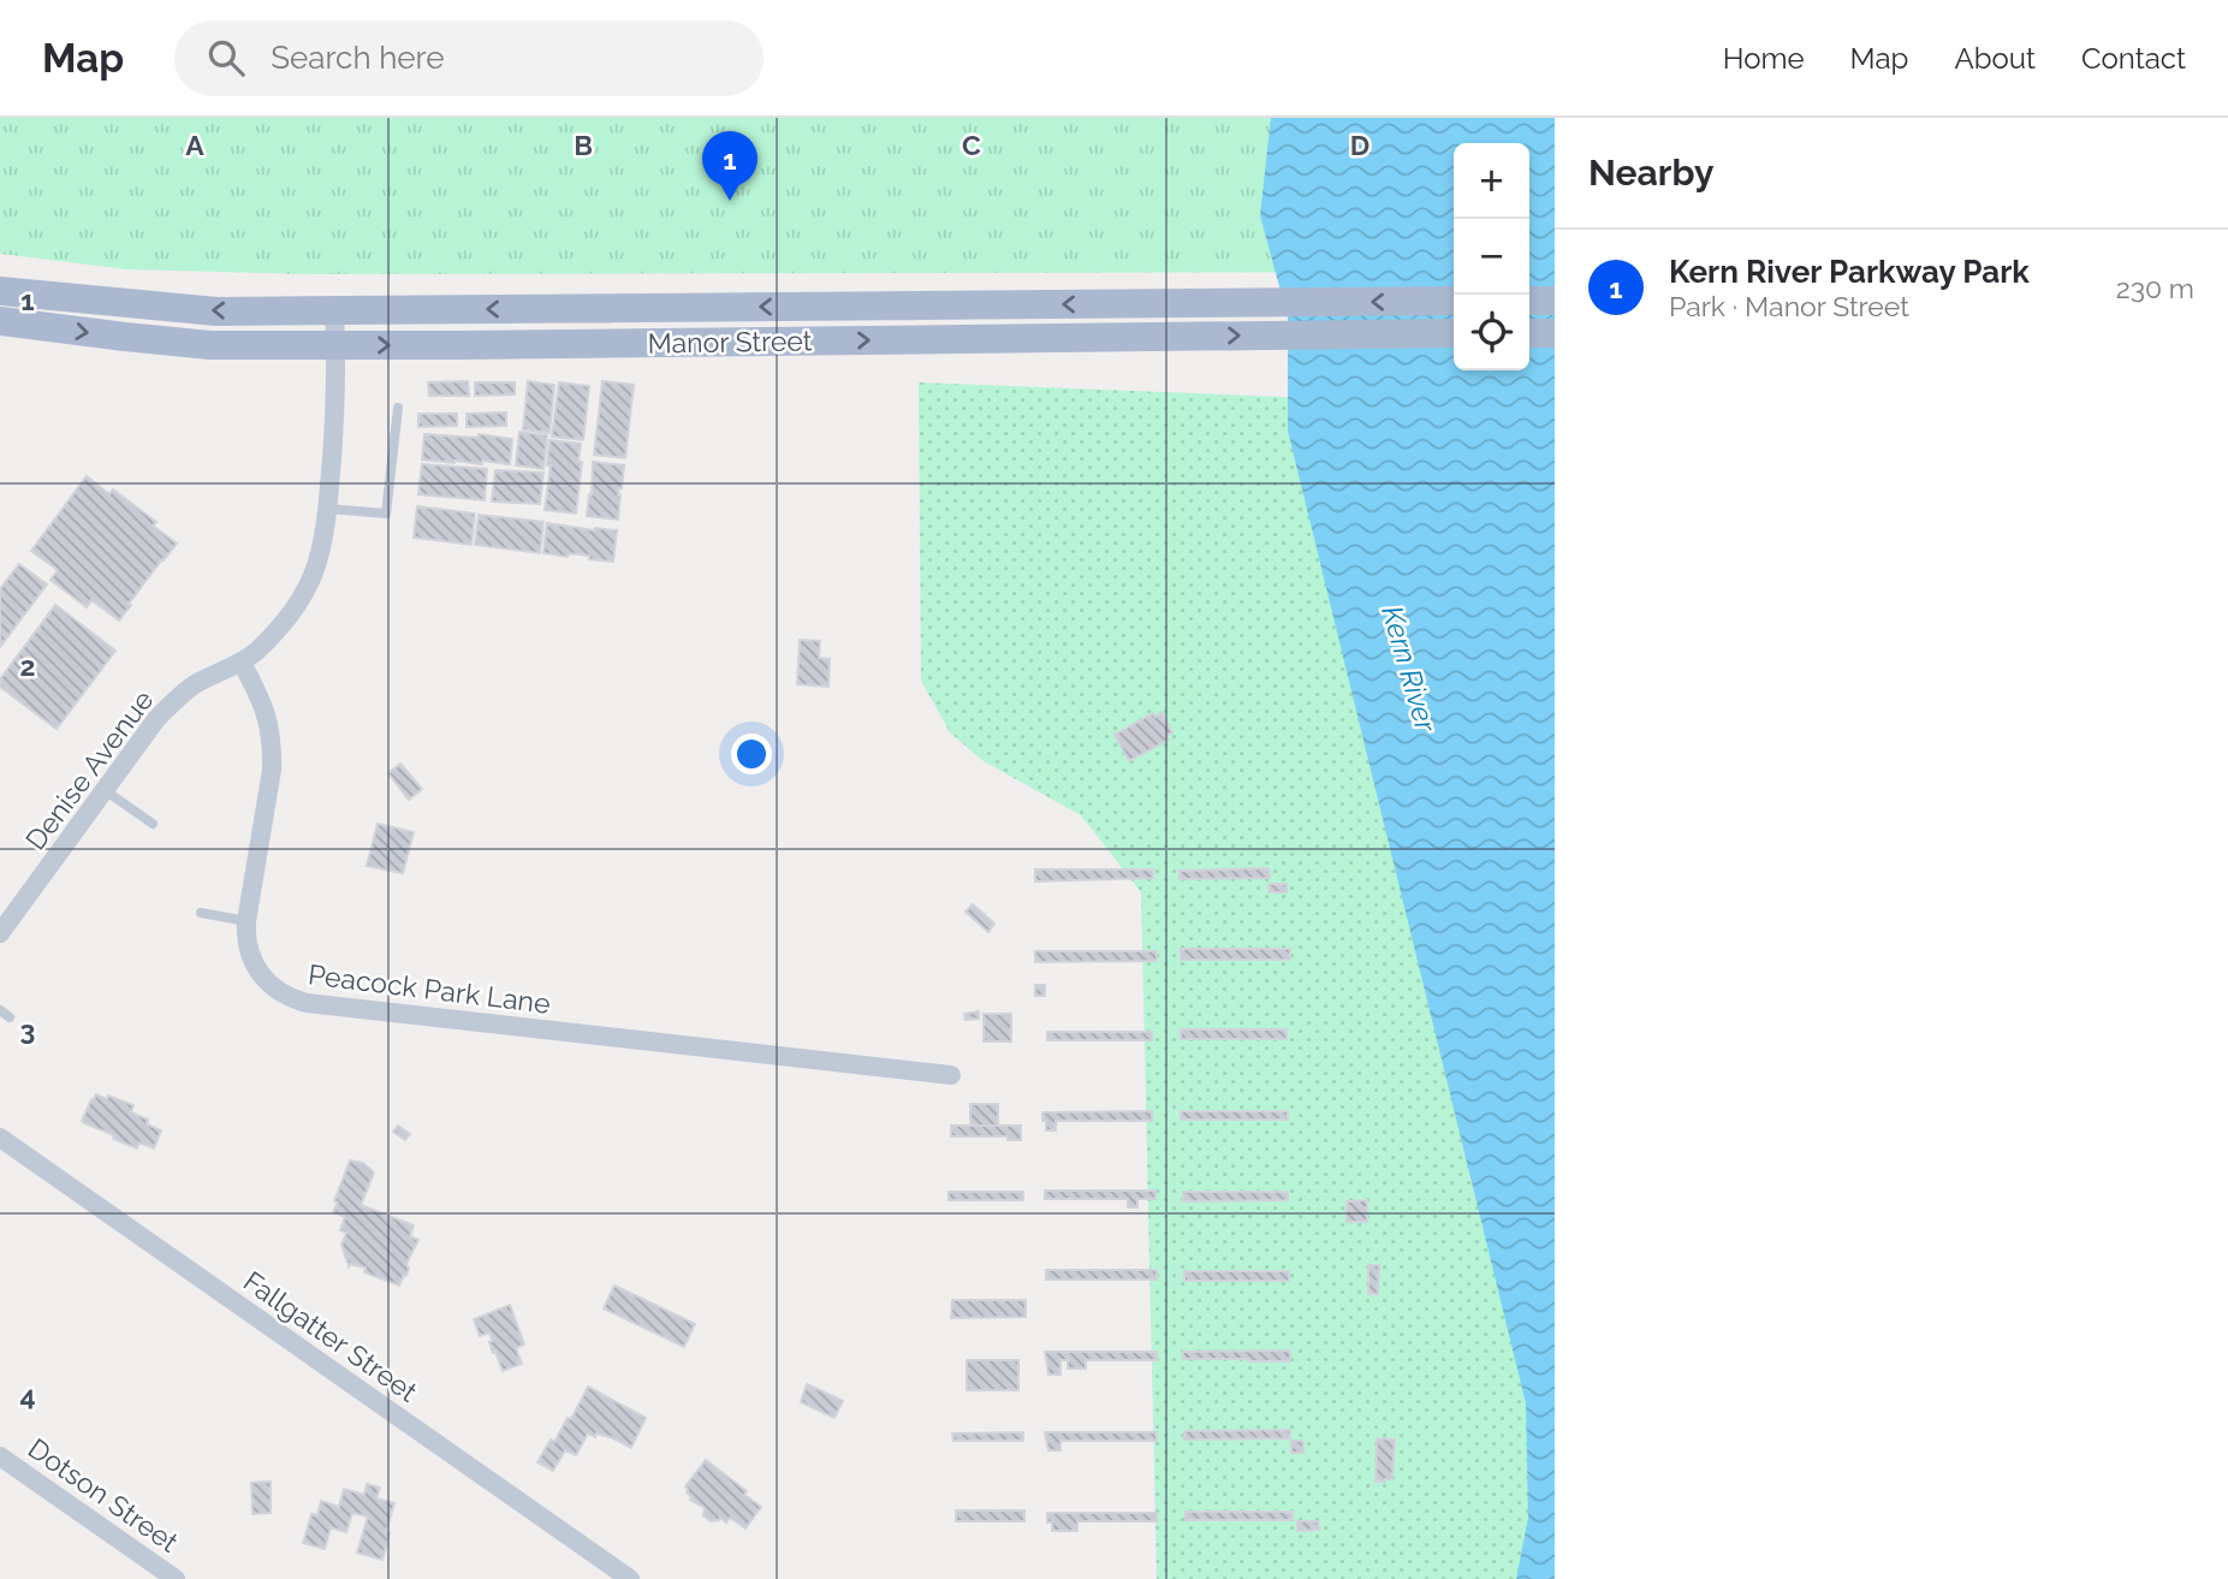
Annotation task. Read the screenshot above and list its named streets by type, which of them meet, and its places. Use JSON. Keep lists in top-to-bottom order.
{
  "streets": {
    "main road": ["Manor Street"],
    "street": [
      "Denise Avenue",
      "Peacock Park Lane",
      "Fallgatter Street",
      "Dotson Street"
    ]
  },
  "crossings": [
    ["Denise Avenue", "Peacock Park Lane"]
  ],
  "water": ["Kern River"],
  "page": {
    "header": "Map",
    "search": "Search here",
    "nav": [
      "Home",
      "Map",
      "About",
      "Contact"
    ],
    "heading": "Nearby",
    "pins": "1",
    "map_buttons": ["+", "−"],
    "list": [
      {
        "mark": "1",
        "name": "Kern River Parkway Park",
        "note": "Park · Manor Street",
        "value": "230 m"
      }
    ]
  },
  "grid": {
    "columns": [
      "A",
      "B",
      "C",
      "D"
    ],
    "rows": [
      "1",
      "2",
      "3",
      "4"
    ]
  }
}
